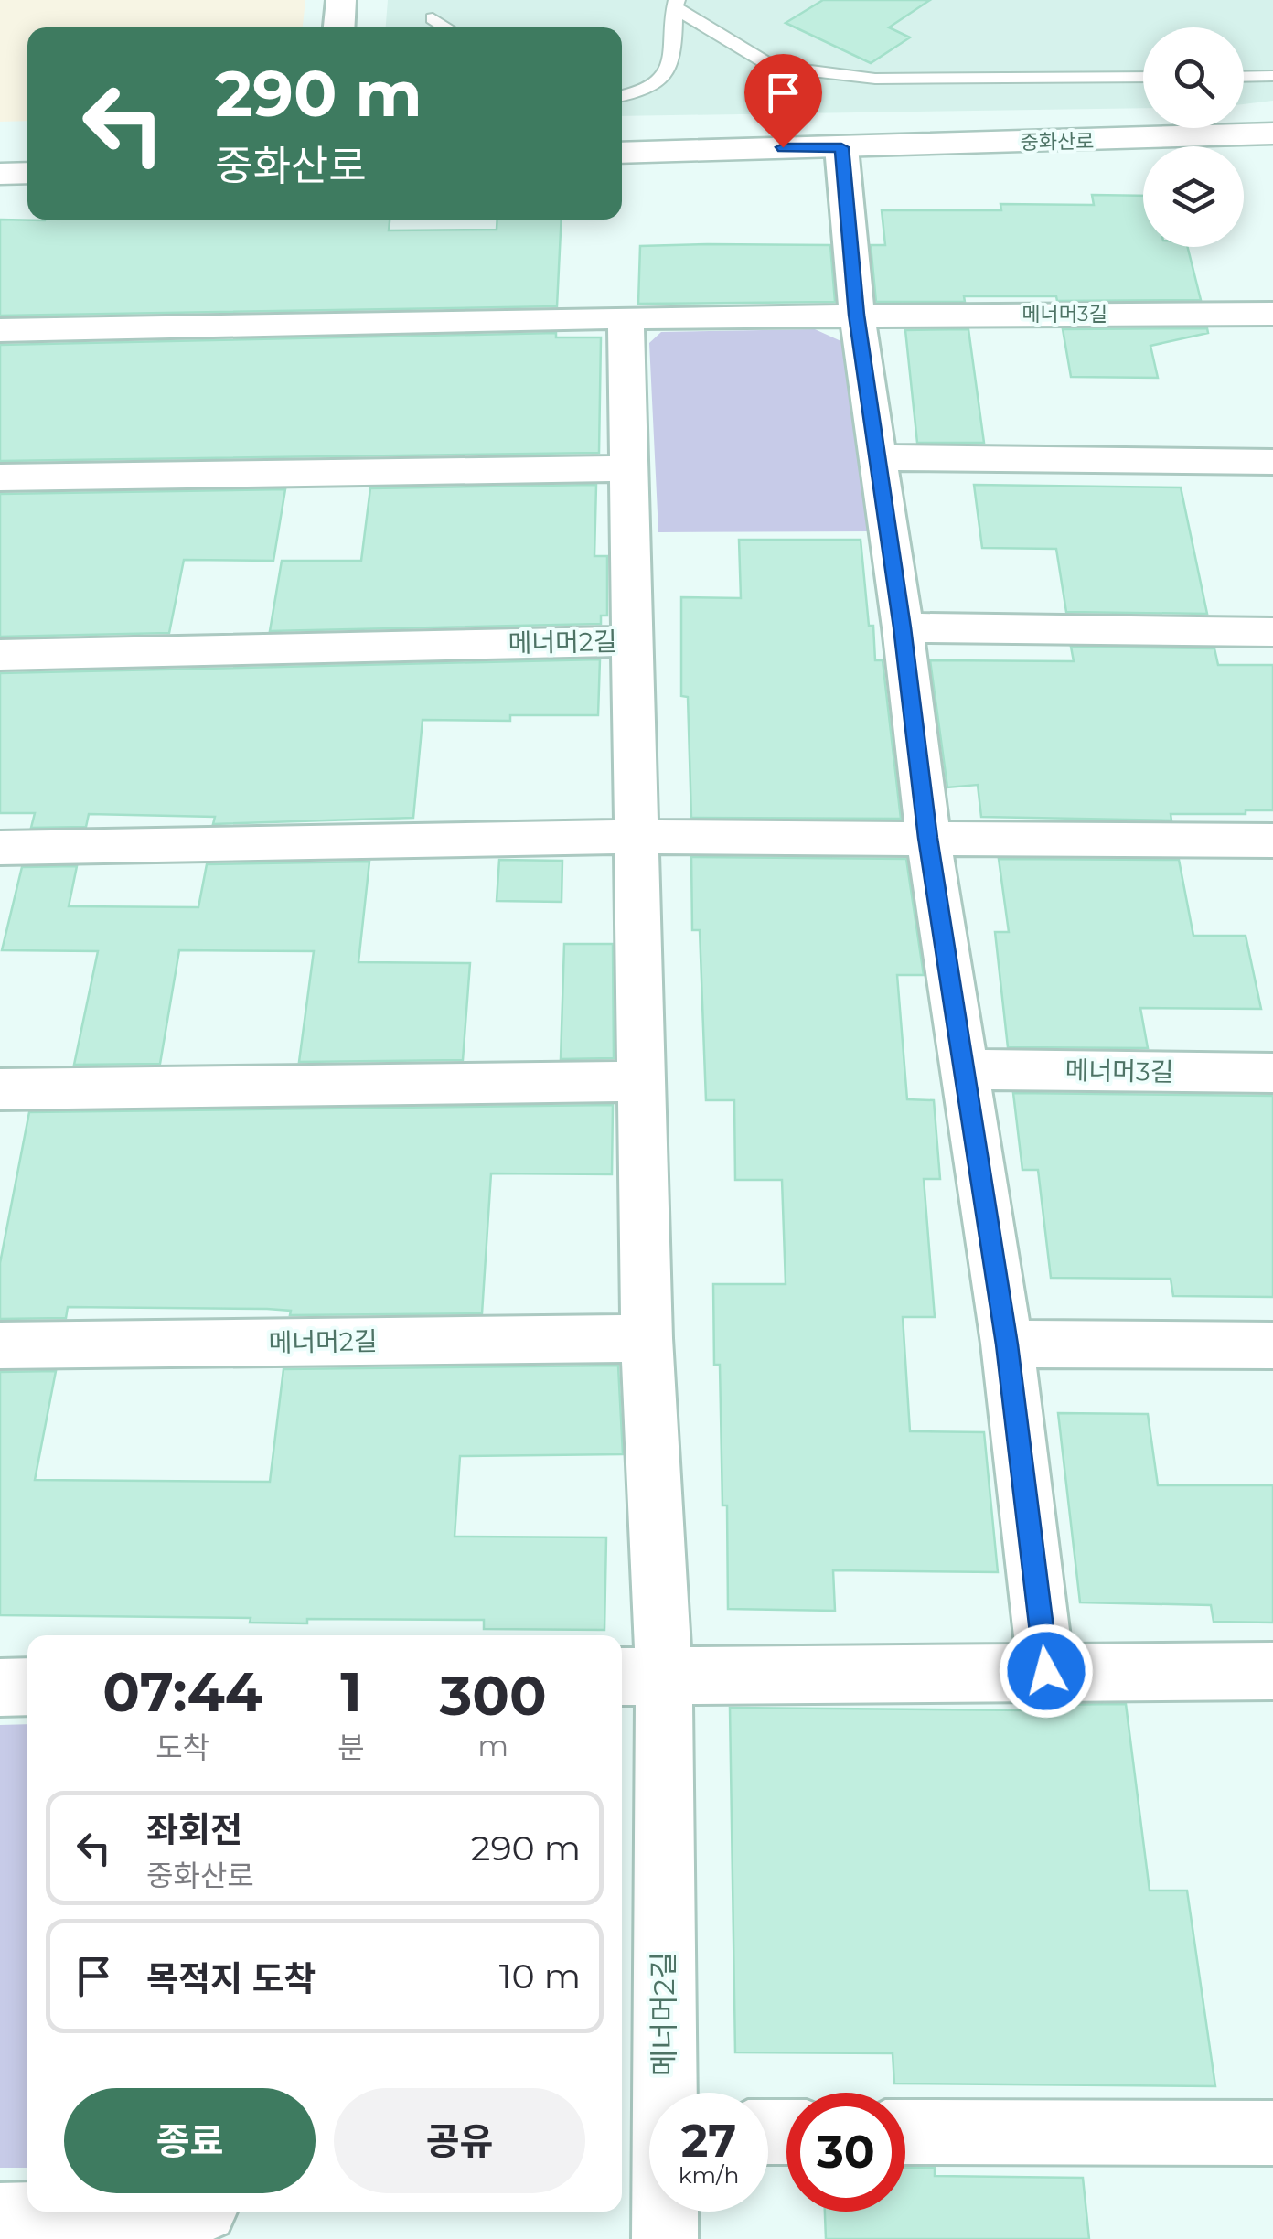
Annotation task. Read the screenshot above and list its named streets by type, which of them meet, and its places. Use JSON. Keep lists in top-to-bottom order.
{
  "streets": {
    "street": ["중화산로", "메너머3길", "메너머2길"]
  },
  "page": {
    "turn": ["290 m", "중화산로"],
    "eta": [
      "07:44",
      "도착",
      "1",
      "분",
      "300",
      "m"
    ],
    "list": [
      {
        "name": "좌회전",
        "note": "중화산로",
        "value": "290 m"
      },
      {
        "name": "목적지 도착",
        "value": "10 m"
      }
    ],
    "buttons": ["종료", "공유"],
    "speed": "27 km/h",
    "limit": "30"
  }
}
